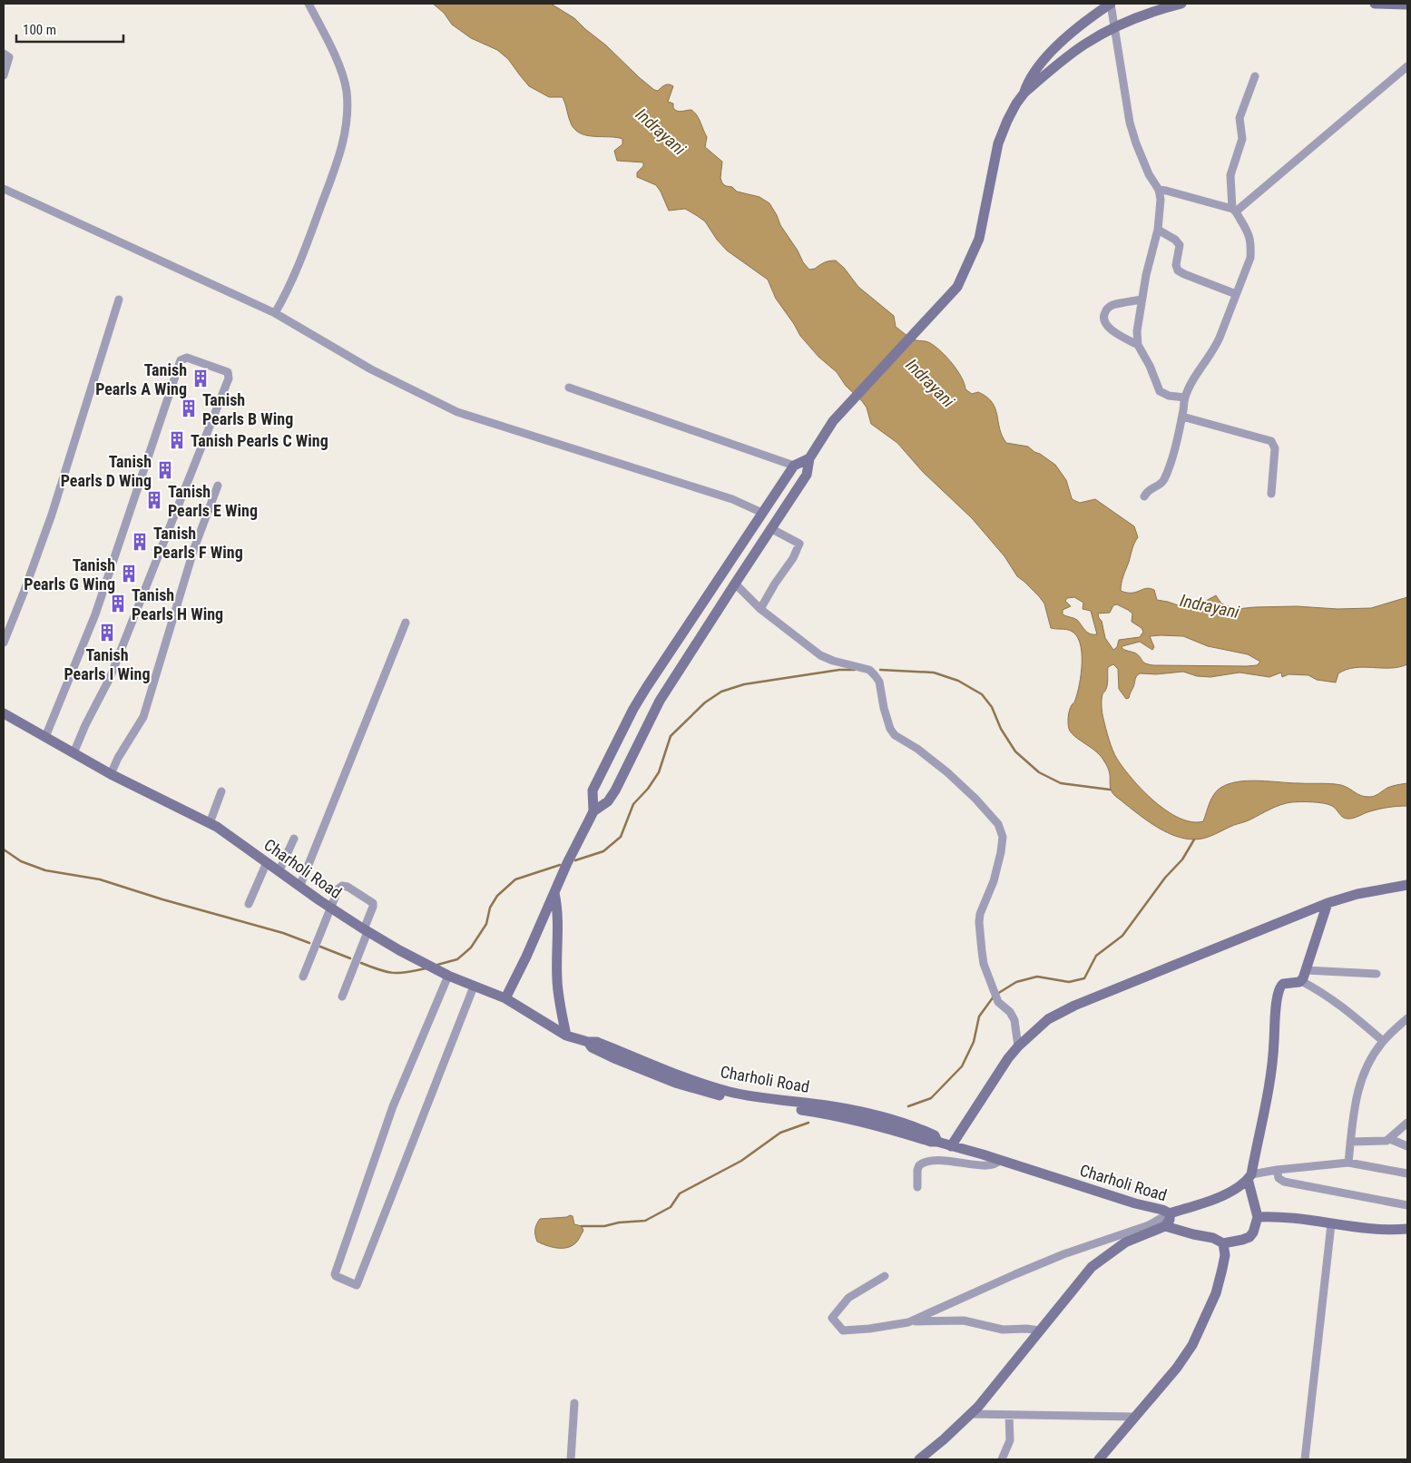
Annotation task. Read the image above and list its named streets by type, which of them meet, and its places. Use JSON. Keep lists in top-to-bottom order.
{
  "streets": {
    "street": ["Charholi Road"]
  },
  "water": ["Indrayani"],
  "places": {
    "building": [
      "Tanish Pearls A Wing",
      "Tanish Pearls B Wing",
      "Tanish Pearls C Wing",
      "Tanish Pearls D Wing",
      "Tanish Pearls E Wing",
      "Tanish Pearls F Wing",
      "Tanish Pearls G Wing",
      "Tanish Pearls H Wing",
      "Tanish Pearls I Wing"
    ]
  },
  "scale_bar": "100 m"
}
